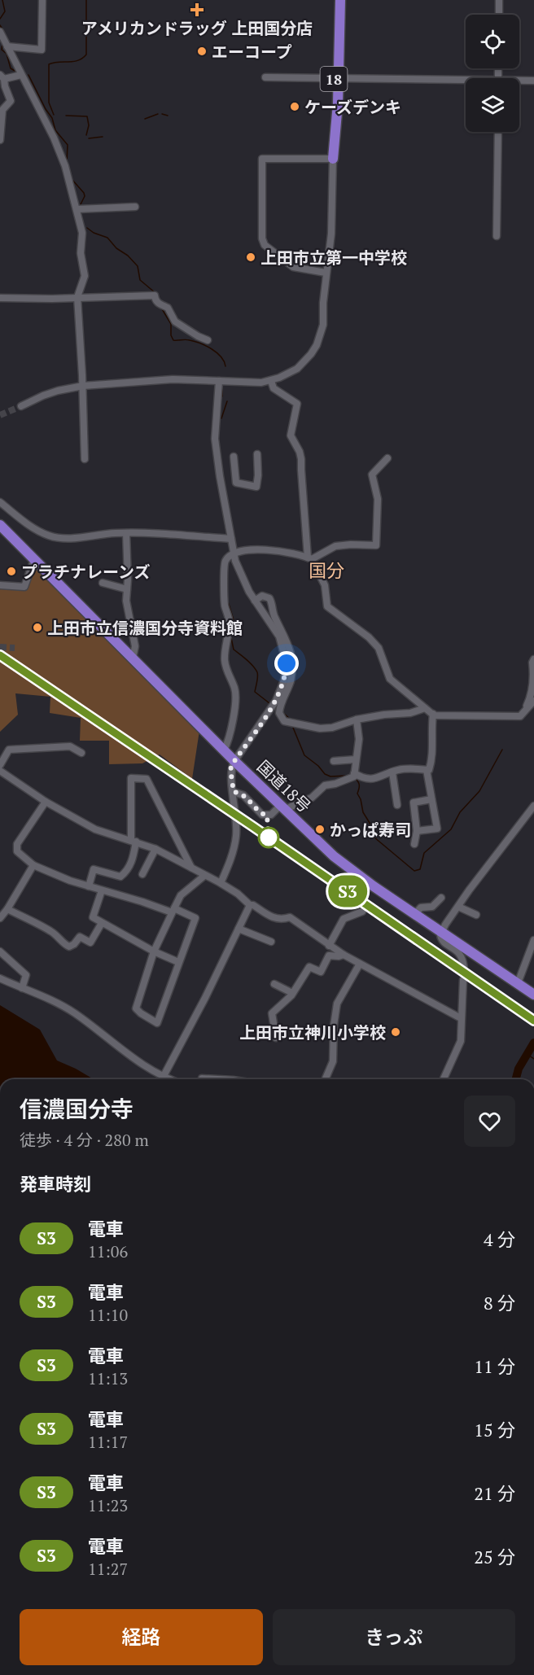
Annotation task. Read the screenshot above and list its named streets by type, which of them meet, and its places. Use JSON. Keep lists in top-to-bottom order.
{
  "streets": {
    "highway": ["18", "国道18号"]
  },
  "districts": ["国分"],
  "places": {
    "health": ["アメリカンドラッグ 上田国分店"],
    "other": [
      "エーコープ",
      "ケーズデンキ",
      "上田市立第一中学校",
      "プラチナレーンズ",
      "上田市立信濃国分寺資料館",
      "かっぱ寿司",
      "上田市立神川小学校"
    ]
  },
  "page": {
    "on_map": "S3",
    "heading": [
      ["信濃国分寺", "徒歩 · 4 分 · 280 m"],
      "発車時刻"
    ],
    "list": [
      {
        "mark": "S3",
        "name": "電車",
        "note": "11:06",
        "value": "4 分"
      },
      {
        "mark": "S3",
        "name": "電車",
        "note": "11:10",
        "value": "8 分"
      },
      {
        "mark": "S3",
        "name": "電車",
        "note": "11:13",
        "value": "11 分"
      },
      {
        "mark": "S3",
        "name": "電車",
        "note": "11:17",
        "value": "15 分"
      },
      {
        "mark": "S3",
        "name": "電車",
        "note": "11:23",
        "value": "21 分"
      },
      {
        "mark": "S3",
        "name": "電車",
        "note": "11:27",
        "value": "25 分"
      }
    ],
    "buttons": ["経路", "きっぷ"]
  }
}
